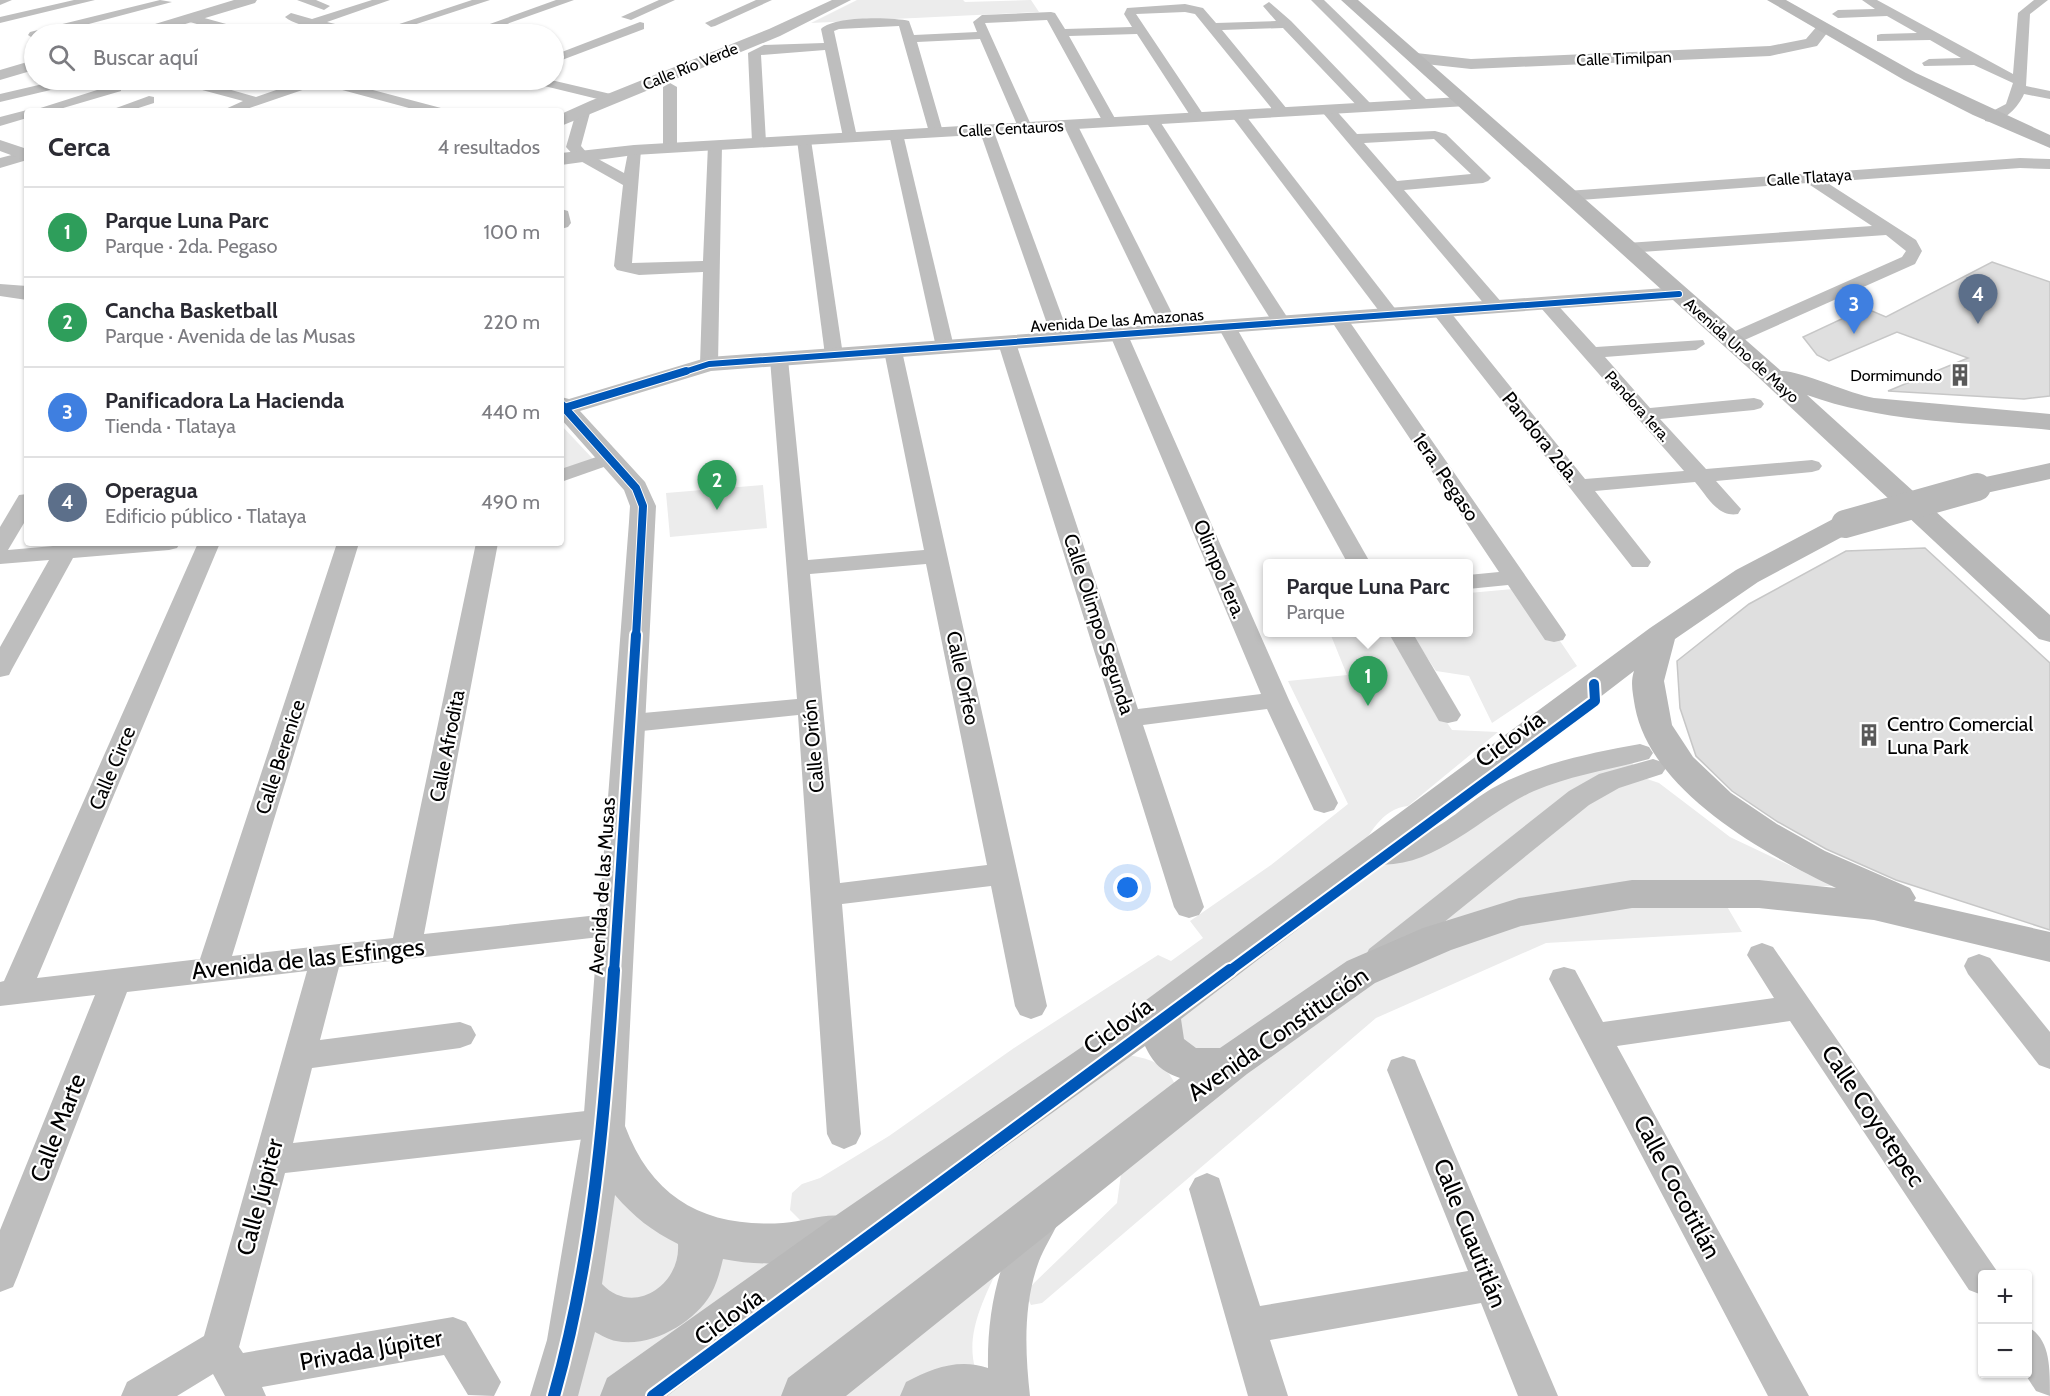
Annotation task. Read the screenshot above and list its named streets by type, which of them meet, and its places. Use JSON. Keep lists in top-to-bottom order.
{
  "streets": {
    "main road": ["Avenida Uno de Mayo", "Avenida Constitución"],
    "street": [
      "Calle Timilpan",
      "Calle Río Verde",
      "Calle Centauros",
      "Calle Tlataya",
      "Avenida De las Amazonas",
      "Pandora 1era.",
      "Pandora 2da.",
      "1era. Pegaso",
      "Olimpo 1era.",
      "Calle Olimpo Segunda",
      "Calle Orfeo",
      "Calle Afrodita",
      "Calle Orión",
      "Calle Berenice",
      "Calle Circe",
      "Avenida de las Musas",
      "Avenida de las Esfinges",
      "Calle Coyotepec",
      "Calle Marte",
      "Calle Cocotitlán",
      "Calle Júpiter",
      "Calle Cuautitlán",
      "Privada Júpiter"
    ],
    "cycle path": ["Ciclovía"]
  },
  "crossings": [
    ["Calle Timilpan", "Avenida Uno de Mayo"],
    ["Calle Centauros", "Avenida Uno de Mayo"],
    ["Calle Tlataya", "Avenida Uno de Mayo"],
    ["Avenida De las Amazonas", "Avenida Uno de Mayo"],
    ["Avenida De las Amazonas", "Pandora 1era."],
    ["Avenida De las Amazonas", "Pandora 2da."],
    ["Avenida De las Amazonas", "1era. Pegaso"],
    ["Avenida De las Amazonas", "Olimpo 1era."],
    ["Avenida De las Amazonas", "Calle Olimpo Segunda"],
    ["Avenida De las Amazonas", "Calle Orfeo"],
    ["Avenida De las Amazonas", "Calle Orión"],
    ["Calle Afrodita", "Avenida de las Esfinges"],
    ["Calle Berenice", "Avenida de las Esfinges"],
    ["Calle Circe", "Avenida de las Esfinges"],
    ["Avenida de las Musas", "Avenida de las Esfinges"],
    ["Avenida de las Esfinges", "Calle Marte"],
    ["Avenida de las Esfinges", "Calle Júpiter"],
    ["Calle Júpiter", "Privada Júpiter"]
  ],
  "places": {
    "building": ["Dormimundo", "Centro Comercial Luna Park"]
  },
  "page": {
    "search": "Buscar aquí",
    "heading": ["Cerca", "4 resultados"],
    "list": [
      {
        "mark": "1",
        "name": "Parque Luna Parc",
        "note": "Parque · 2da. Pegaso",
        "value": "100 m"
      },
      {
        "mark": "2",
        "name": "Cancha Basketball",
        "note": "Parque · Avenida de las Musas",
        "value": "220 m"
      },
      {
        "mark": "3",
        "name": "Panificadora La Hacienda",
        "note": "Tienda · Tlataya",
        "value": "440 m"
      },
      {
        "mark": "4",
        "name": "Operagua",
        "note": "Edificio público · Tlataya",
        "value": "490 m"
      }
    ],
    "pins": [
      "4",
      "3",
      "2",
      "1"
    ],
    "popup": ["Parque Luna Parc", "Parque"],
    "map_buttons": ["+", "−"]
  }
}
